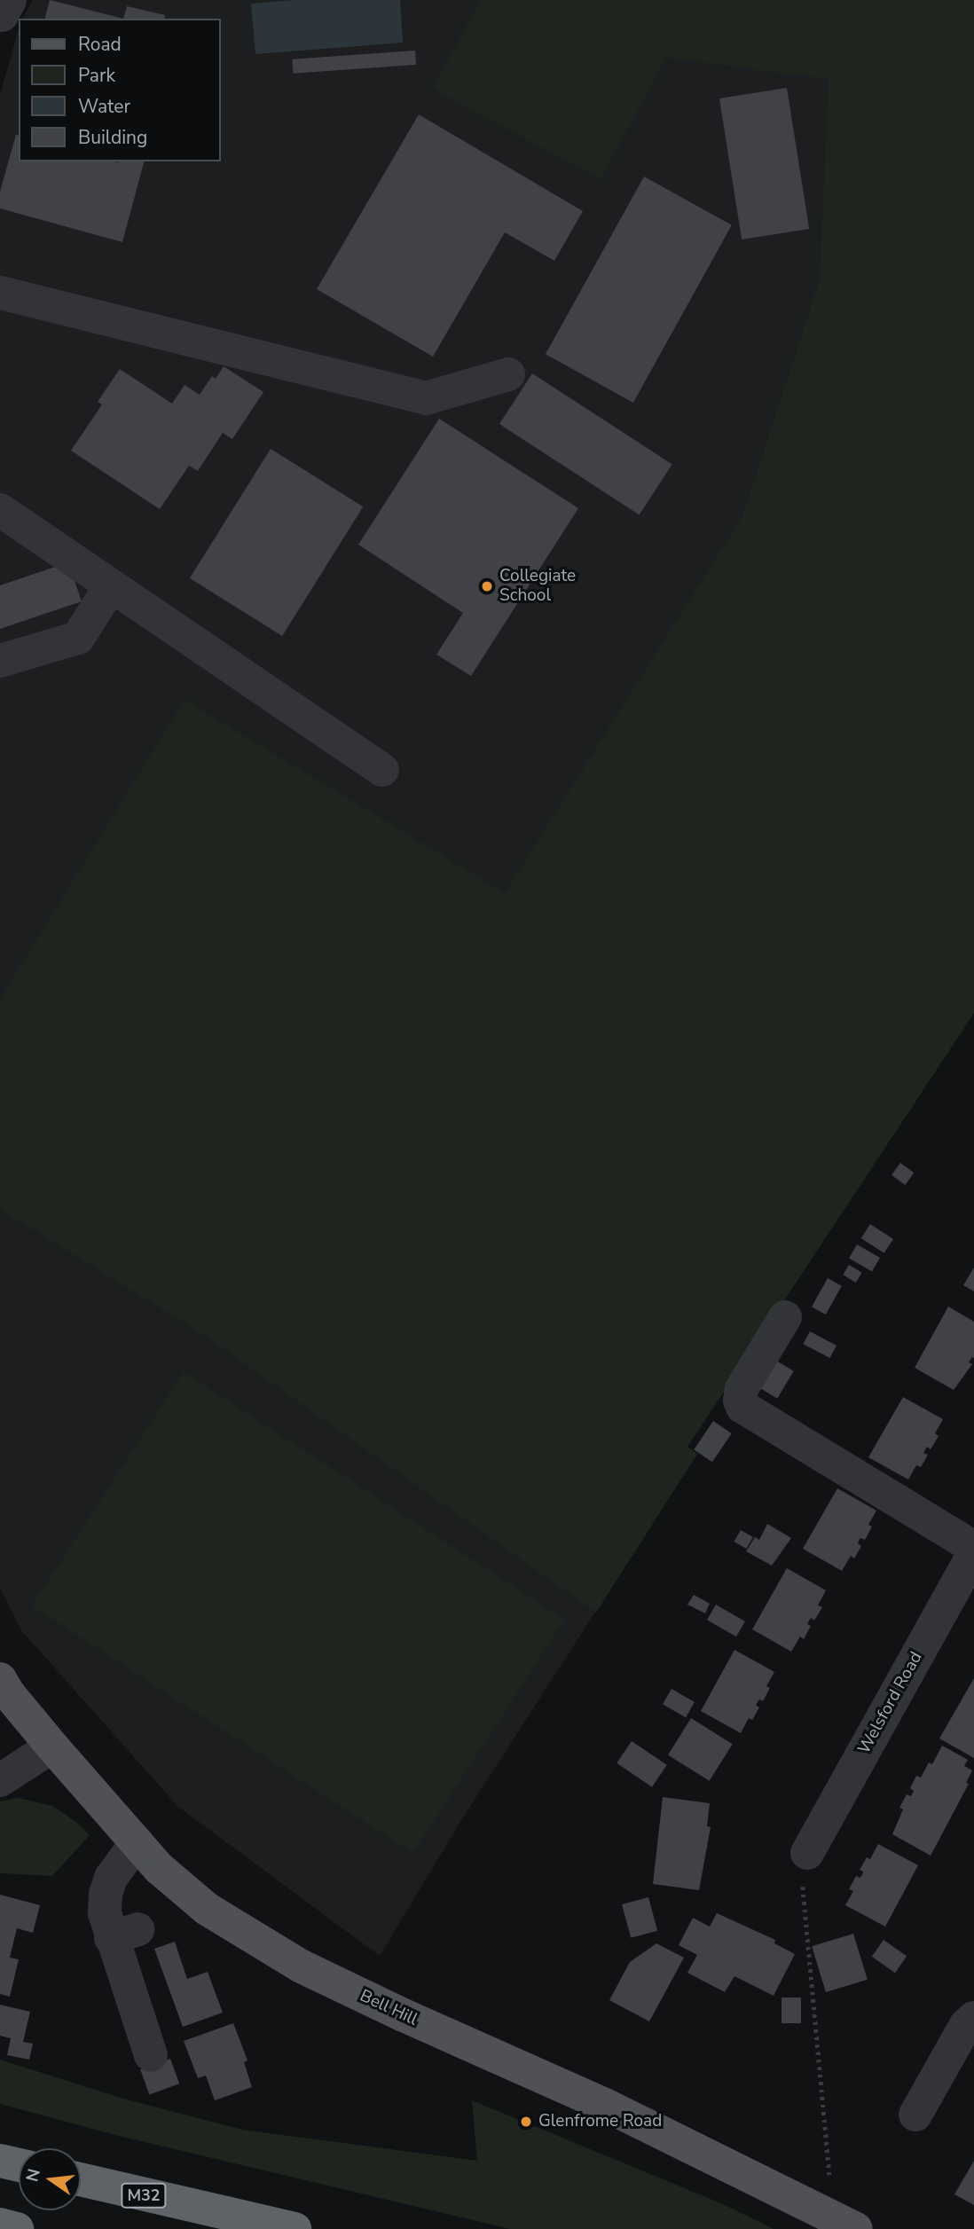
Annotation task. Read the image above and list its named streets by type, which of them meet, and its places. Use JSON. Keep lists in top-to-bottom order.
{
  "streets": {
    "highway": ["M32"],
    "main road": ["Bell Hill"],
    "street": ["Welsford Road"]
  },
  "places": ["Collegiate School", "Glenfrome Road"],
  "legend": [
    "Road",
    "Park",
    "Water",
    "Building"
  ],
  "north": "left"
}
